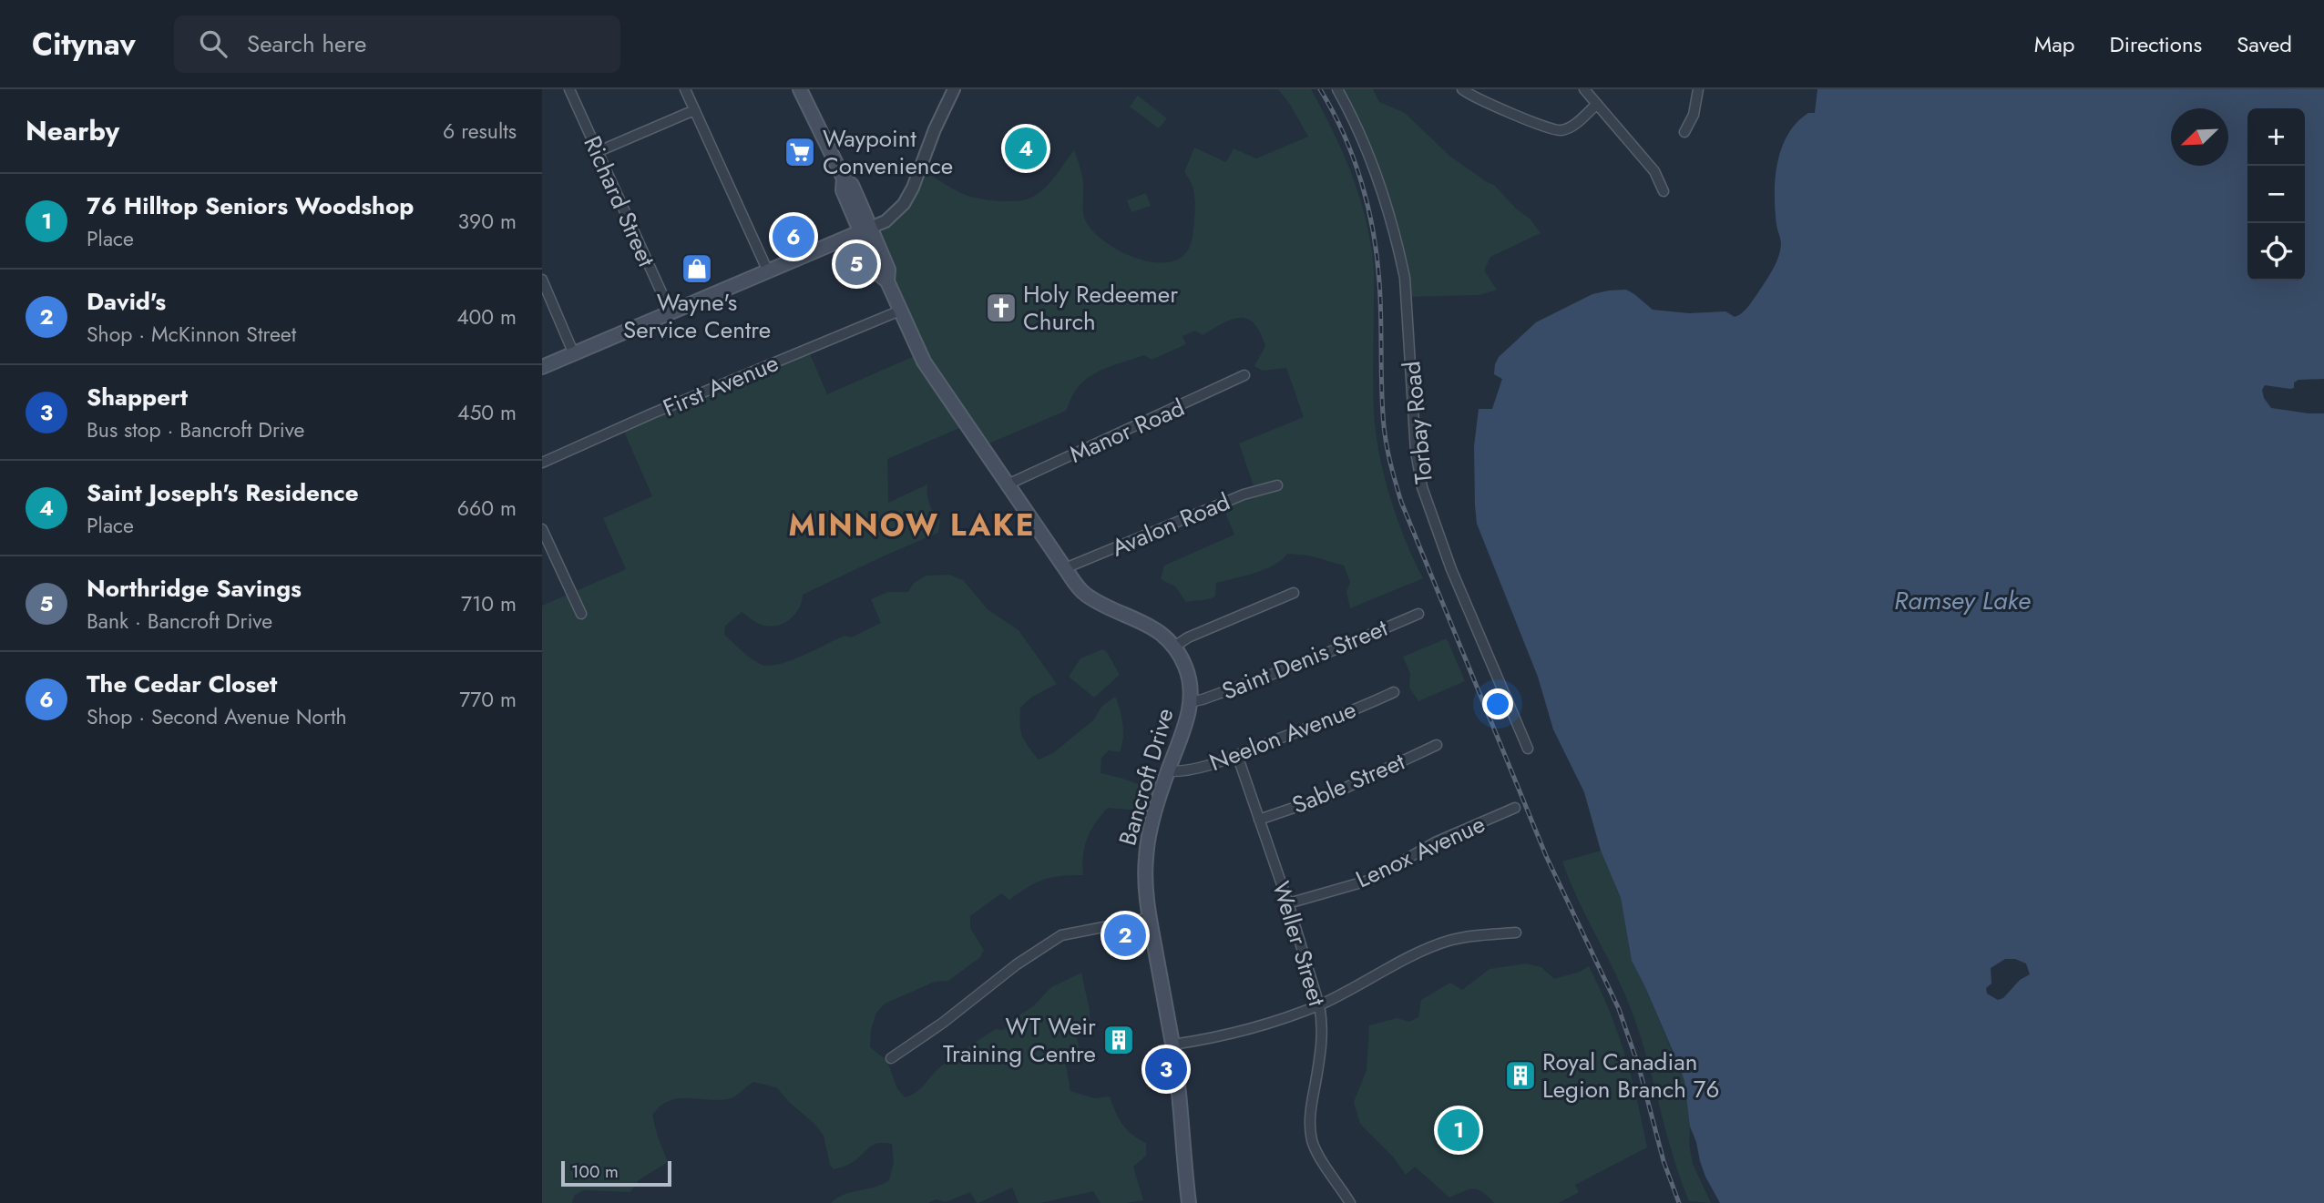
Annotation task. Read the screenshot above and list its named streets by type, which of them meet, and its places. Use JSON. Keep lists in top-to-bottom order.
{
  "streets": {
    "main road": ["Bancroft Drive"],
    "street": [
      "Richard Street",
      "First Avenue",
      "Torbay Road",
      "Manor Road",
      "Avalon Road",
      "Saint Denis Street",
      "Neelon Avenue",
      "Sable Street",
      "Lenox Avenue",
      "Weller Street"
    ]
  },
  "crossings": [
    ["First Avenue", "Bancroft Drive"],
    ["Manor Road", "Bancroft Drive"],
    ["Avalon Road", "Bancroft Drive"],
    ["Saint Denis Street", "Bancroft Drive"],
    ["Neelon Avenue", "Bancroft Drive"],
    ["Neelon Avenue", "Weller Street"],
    ["Sable Street", "Weller Street"],
    ["Lenox Avenue", "Weller Street"]
  ],
  "districts": ["MINNOW LAKE"],
  "water": ["Ramsey Lake"],
  "places": {
    "supermarket": ["Waypoint Convenience"],
    "shop": ["Wayne's Service Centre"],
    "church": ["Holy Redeemer Church"],
    "building": ["WT Weir Training Centre", "Royal Canadian Legion Branch 76"]
  },
  "scale_bar": "100 m",
  "north": "bottom left",
  "page": {
    "header": "Citynav",
    "search": "Search here",
    "nav": ["Map", "Directions", "Saved"],
    "heading": ["Nearby", "6 results"],
    "map_buttons": ["+", "−"],
    "pins": [
      "4",
      "6",
      "5",
      "2",
      "3",
      "1"
    ],
    "list": [
      {
        "mark": "1",
        "name": "76 Hilltop Seniors Woodshop",
        "note": "Place",
        "value": "390 m"
      },
      {
        "mark": "2",
        "name": "David's",
        "note": "Shop · McKinnon Street",
        "value": "400 m"
      },
      {
        "mark": "3",
        "name": "Shappert",
        "note": "Bus stop · Bancroft Drive",
        "value": "450 m"
      },
      {
        "mark": "4",
        "name": "Saint Joseph's Residence",
        "note": "Place",
        "value": "660 m"
      },
      {
        "mark": "5",
        "name": "Northridge Savings",
        "note": "Bank · Bancroft Drive",
        "value": "710 m"
      },
      {
        "mark": "6",
        "name": "The Cedar Closet",
        "note": "Shop · Second Avenue North",
        "value": "770 m"
      }
    ],
    "scale": "100 m"
  }
}
